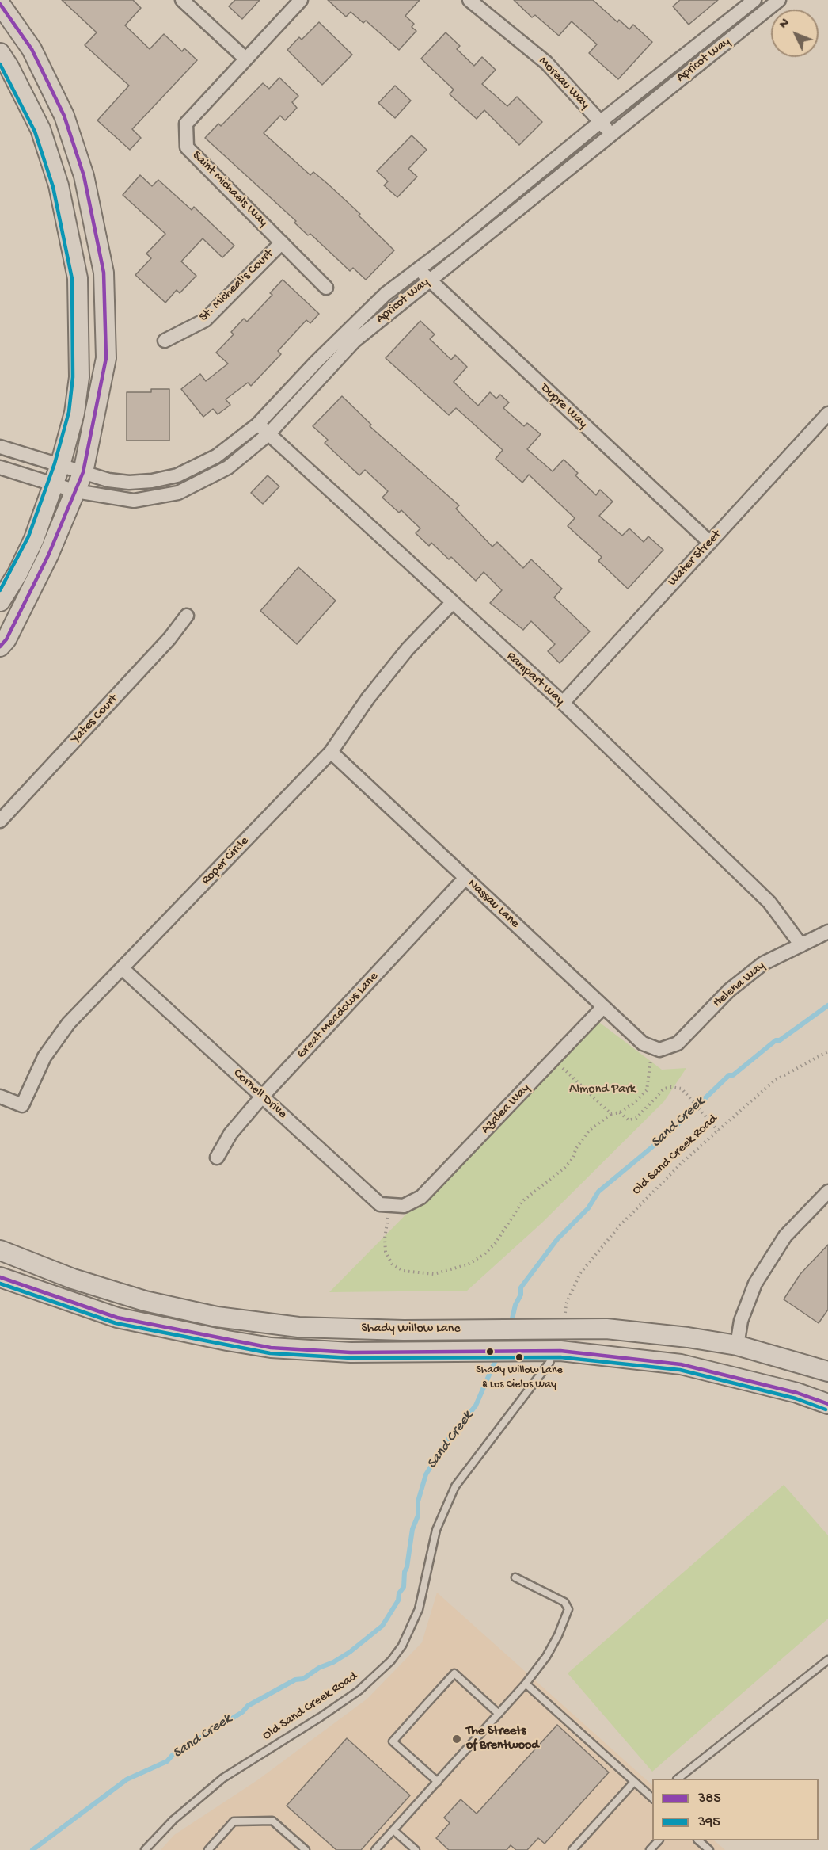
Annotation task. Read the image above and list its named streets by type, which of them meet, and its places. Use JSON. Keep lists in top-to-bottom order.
{
  "streets": {
    "main road": ["Shady Willow Lane"],
    "street": [
      "Apricot Way",
      "Moreau Way",
      "Saint Michaels Way",
      "St. Micheal's Court",
      "Dupre Way",
      "Water Street",
      "Rampart Way",
      "Yates Court",
      "Roper Circle",
      "Nassau Lane",
      "Helena Way",
      "Great Meadows Lane",
      "Cornell Drive",
      "Azalea Way"
    ],
    "lane": ["Old Sand Creek Road"]
  },
  "crossings": [
    ["Apricot Way", "Moreau Way"],
    ["Apricot Way", "Dupre Way"],
    ["Apricot Way", "Rampart Way"],
    ["Saint Michaels Way", "St. Micheal's Court"],
    ["Dupre Way", "Water Street"],
    ["Water Street", "Rampart Way"],
    ["Rampart Way", "Roper Circle"],
    ["Rampart Way", "Helena Way"],
    ["Roper Circle", "Nassau Lane"],
    ["Roper Circle", "Cornell Drive"],
    ["Nassau Lane", "Helena Way"],
    ["Nassau Lane", "Great Meadows Lane"],
    ["Nassau Lane", "Azalea Way"],
    ["Great Meadows Lane", "Cornell Drive"],
    ["Cornell Drive", "Azalea Way"],
    ["Old Sand Creek Road", "Shady Willow Lane"]
  ],
  "water": ["Sand Creek"],
  "parks": ["Almond Park"],
  "places": ["Shady Willow Lane & Los Cielos Way", "The Streets of Brentwood"],
  "lines": ["transit line 385", "transit line 395"],
  "legend": ["385", "395"],
  "north": "top left"
}
